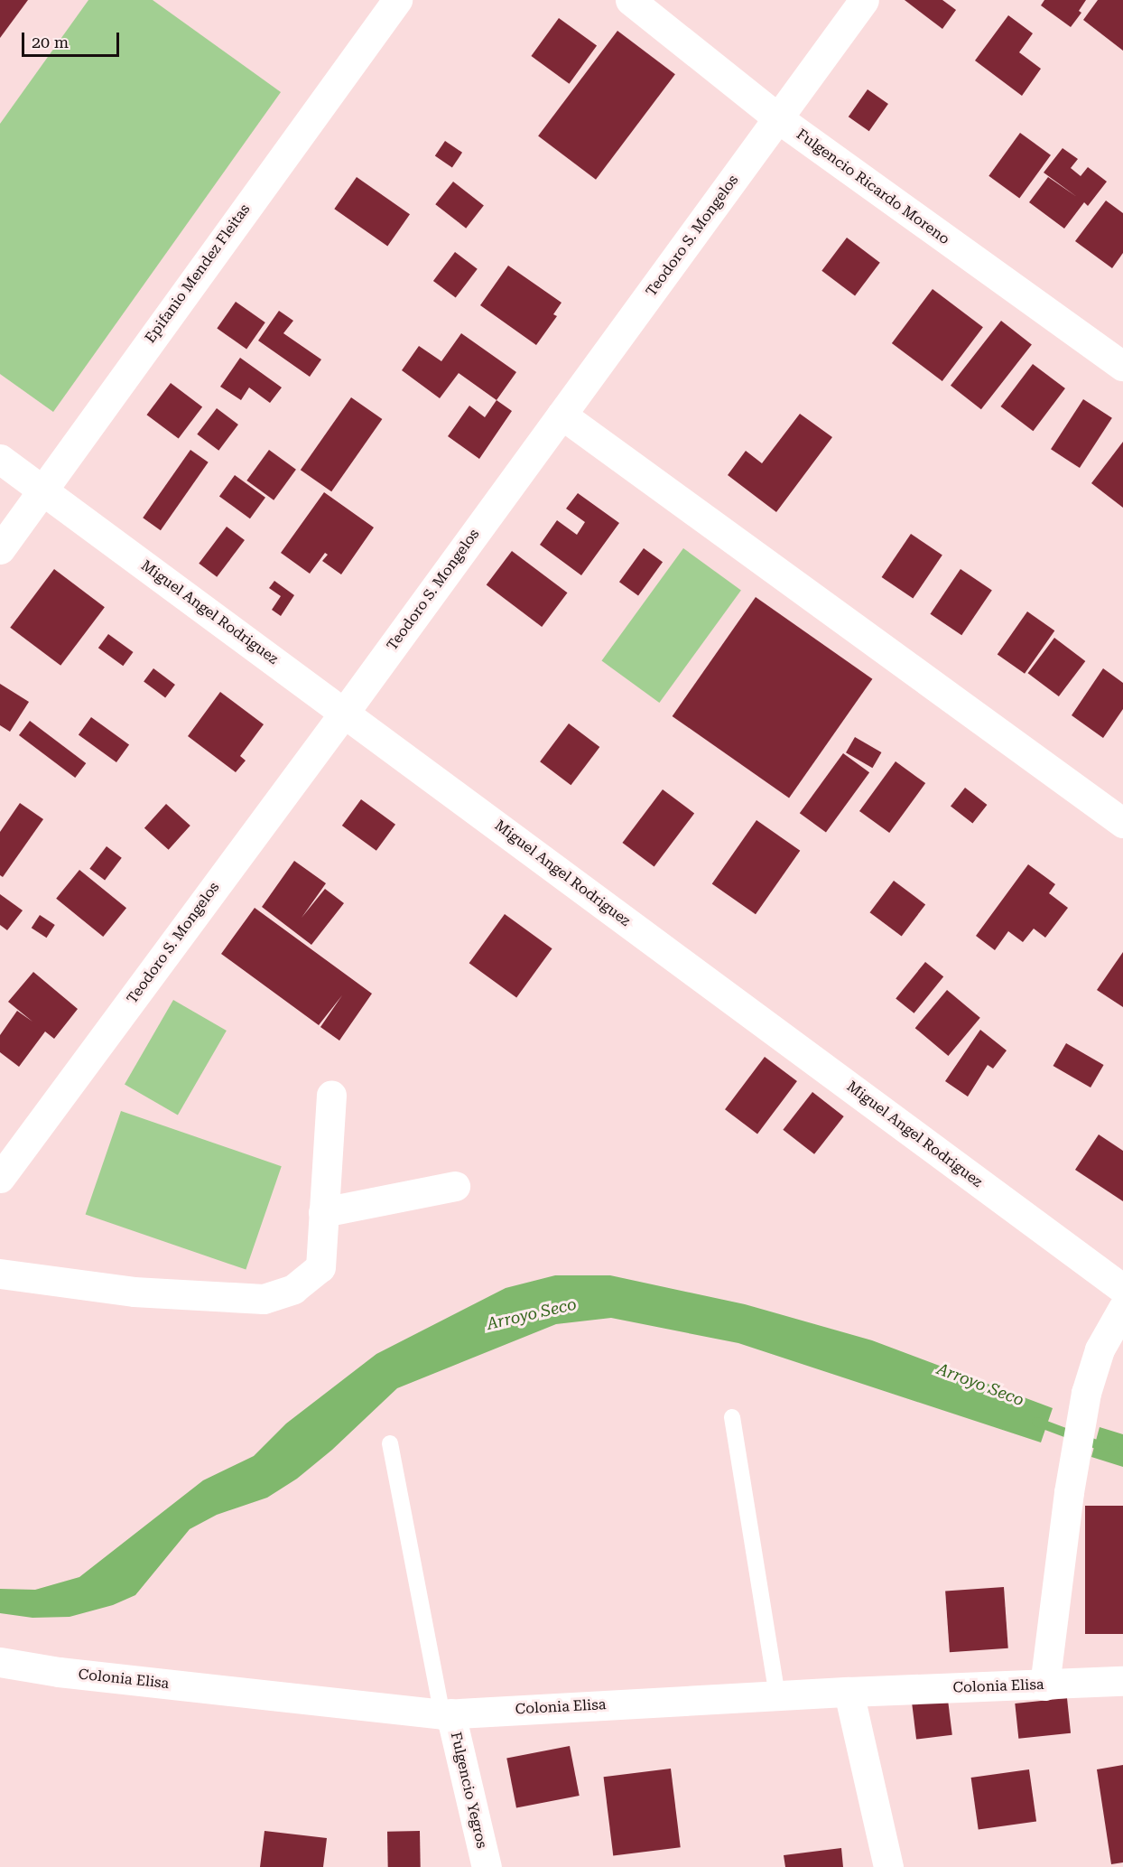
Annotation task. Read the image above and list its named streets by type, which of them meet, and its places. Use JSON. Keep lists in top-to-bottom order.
{
  "streets": {
    "street": [
      "Fulgencio Ricardo Moreno",
      "Teodoro S. Mongelos",
      "Epifanio Mendez Fleitas",
      "Miguel Angel Rodriguez",
      "Colonia Elisa",
      "Fulgencio Yegros"
    ]
  },
  "crossings": [
    ["Fulgencio Ricardo Moreno", "Teodoro S. Mongelos"],
    ["Teodoro S. Mongelos", "Miguel Angel Rodriguez"],
    ["Epifanio Mendez Fleitas", "Miguel Angel Rodriguez"],
    ["Colonia Elisa", "Fulgencio Yegros"]
  ],
  "water": ["Arroyo Seco"],
  "scale_bar": "20 m"
}
